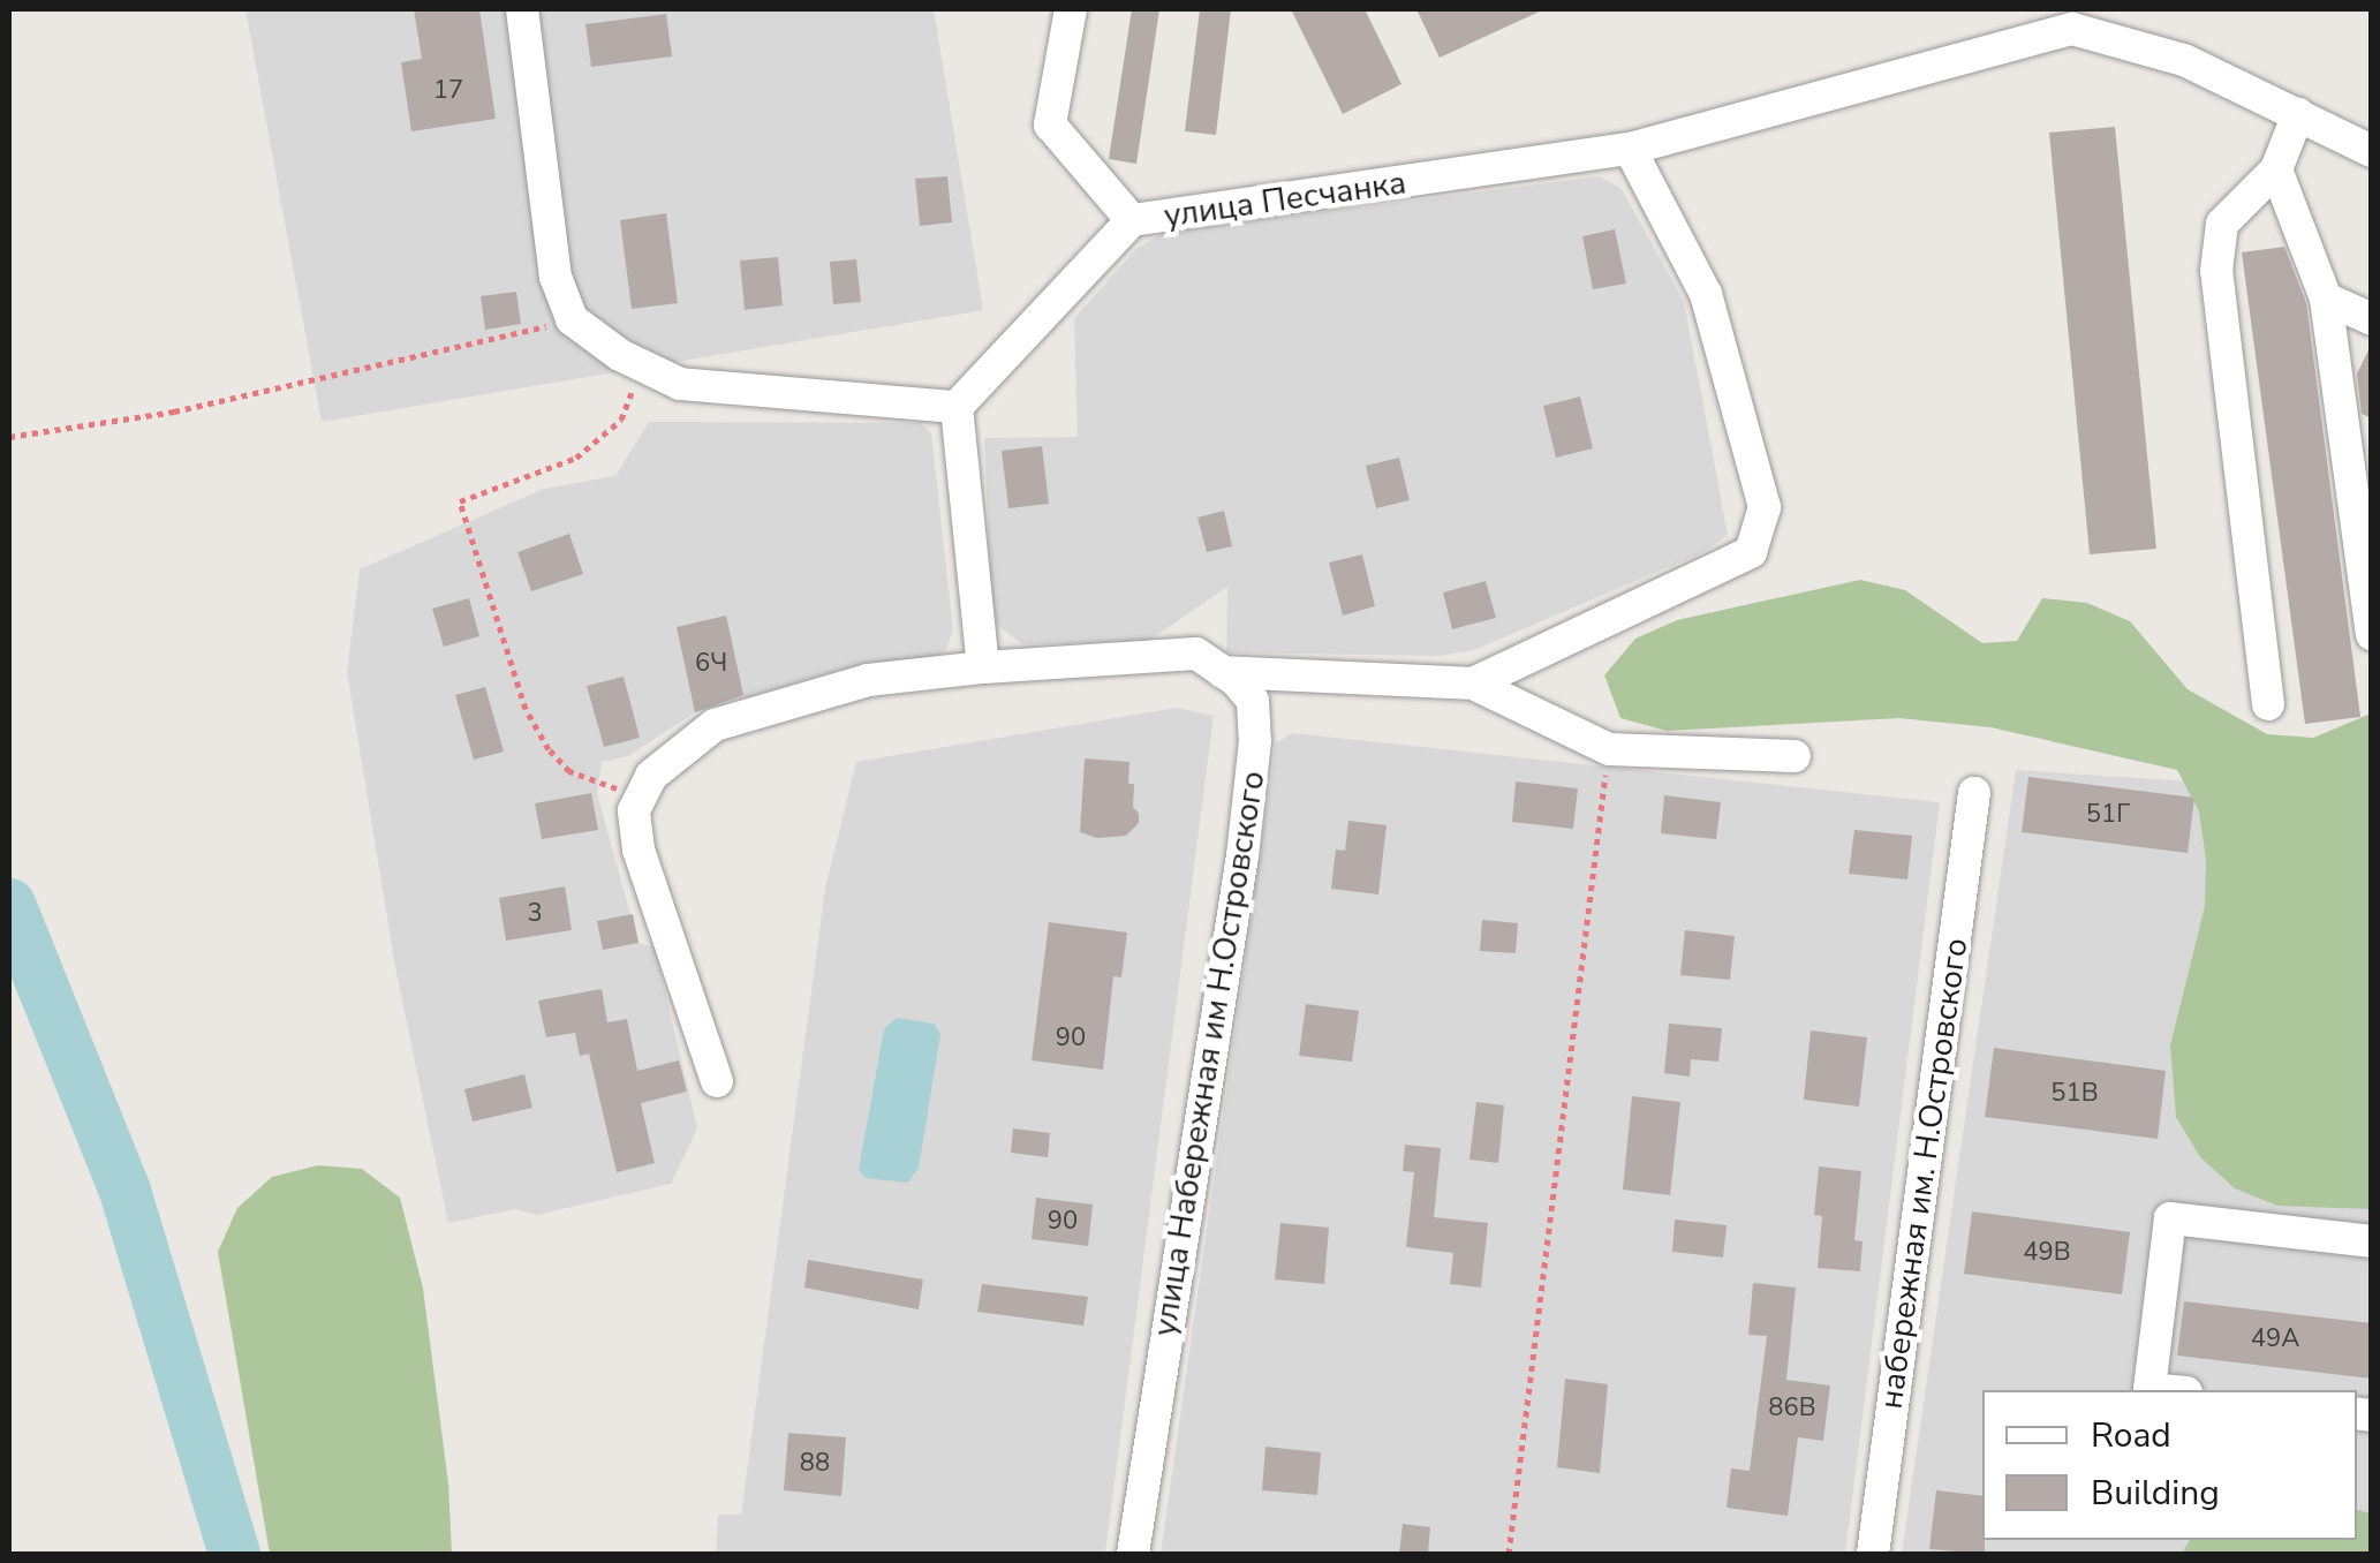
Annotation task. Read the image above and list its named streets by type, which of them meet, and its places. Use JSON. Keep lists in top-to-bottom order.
{
  "streets": {
    "street": ["улица Песчанка", "улица Набережная им Н.Островского", "набережная им. Н.Островского"]
  },
  "house_numbers": [
    "17",
    "6Ч",
    "51Г",
    "3",
    "90",
    "51В",
    "90",
    "49В",
    "49А",
    "86В",
    "88"
  ],
  "legend": ["Road", "Building"]
}
